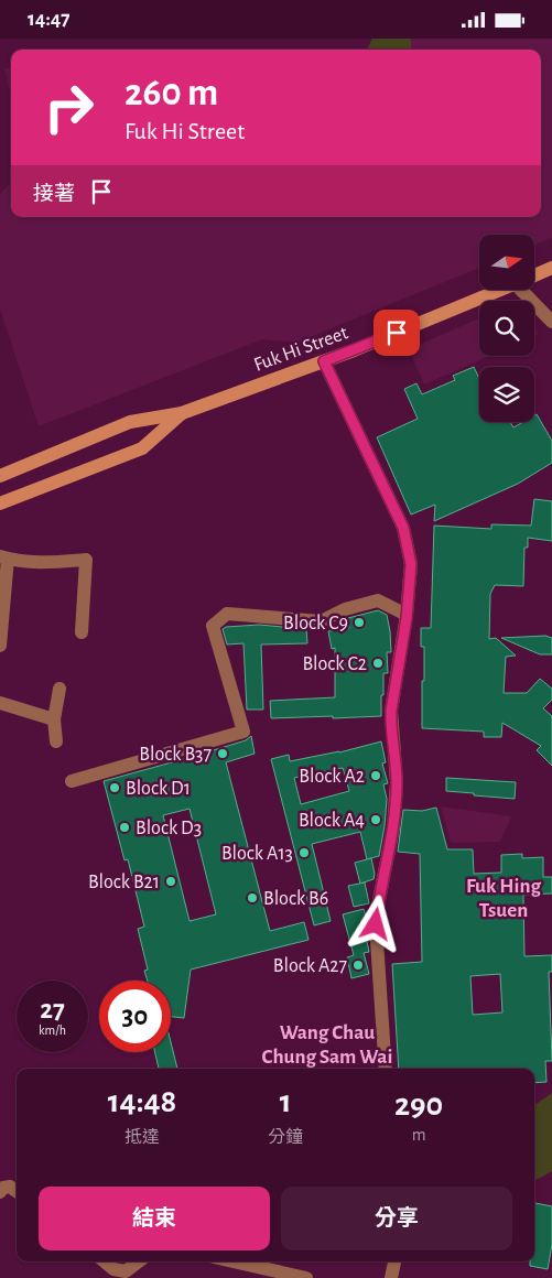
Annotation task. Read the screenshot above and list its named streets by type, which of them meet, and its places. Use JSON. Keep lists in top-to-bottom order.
{
  "streets": {
    "street": ["Fuk Hi Street"]
  },
  "districts": ["Fuk Hing Tsuen", "Wang Chau Chung Sam Wai"],
  "places": [
    "Block C9",
    "Block C2",
    "Block B37",
    "Block A2",
    "Block D1",
    "Block A4",
    "Block D3",
    "Block A13",
    "Block B21",
    "Block B6",
    "Block A27"
  ],
  "north": "right",
  "page": {
    "status": "14:47",
    "turn": ["260 m", "Fuk Hi Street"],
    "then": "接著",
    "speed": "27 km/h",
    "limit": "30",
    "eta": [
      "14:48",
      "抵達",
      "1",
      "分鐘",
      "290",
      "m"
    ],
    "buttons": ["結束", "分享"]
  }
}
